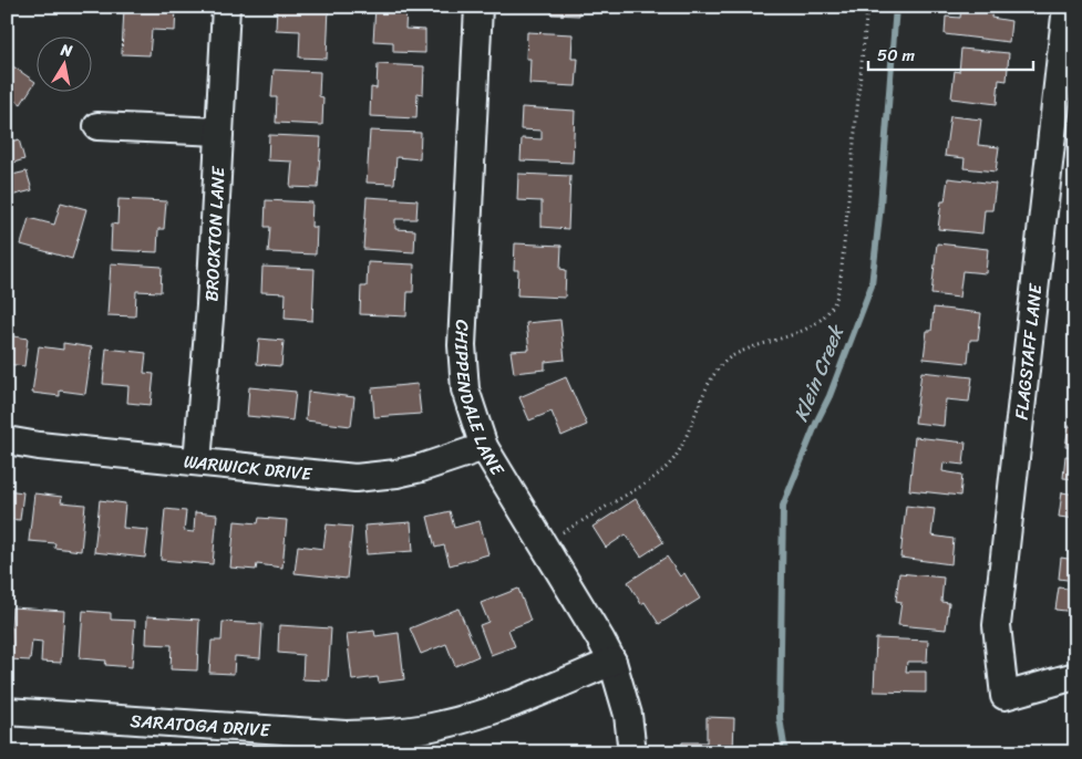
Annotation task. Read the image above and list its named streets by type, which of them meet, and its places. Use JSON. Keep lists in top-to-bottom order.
{
  "streets": {
    "street": [
      "BROCKTON LANE",
      "FLAGSTAFF LANE",
      "CHIPPENDALE LANE",
      "WARWICK DRIVE",
      "SARATOGA DRIVE"
    ]
  },
  "crossings": [
    ["BROCKTON LANE", "WARWICK DRIVE"],
    ["CHIPPENDALE LANE", "WARWICK DRIVE"],
    ["CHIPPENDALE LANE", "SARATOGA DRIVE"]
  ],
  "water": ["Klein Creek"],
  "scale_bar": "50 m",
  "north": "top"
}
